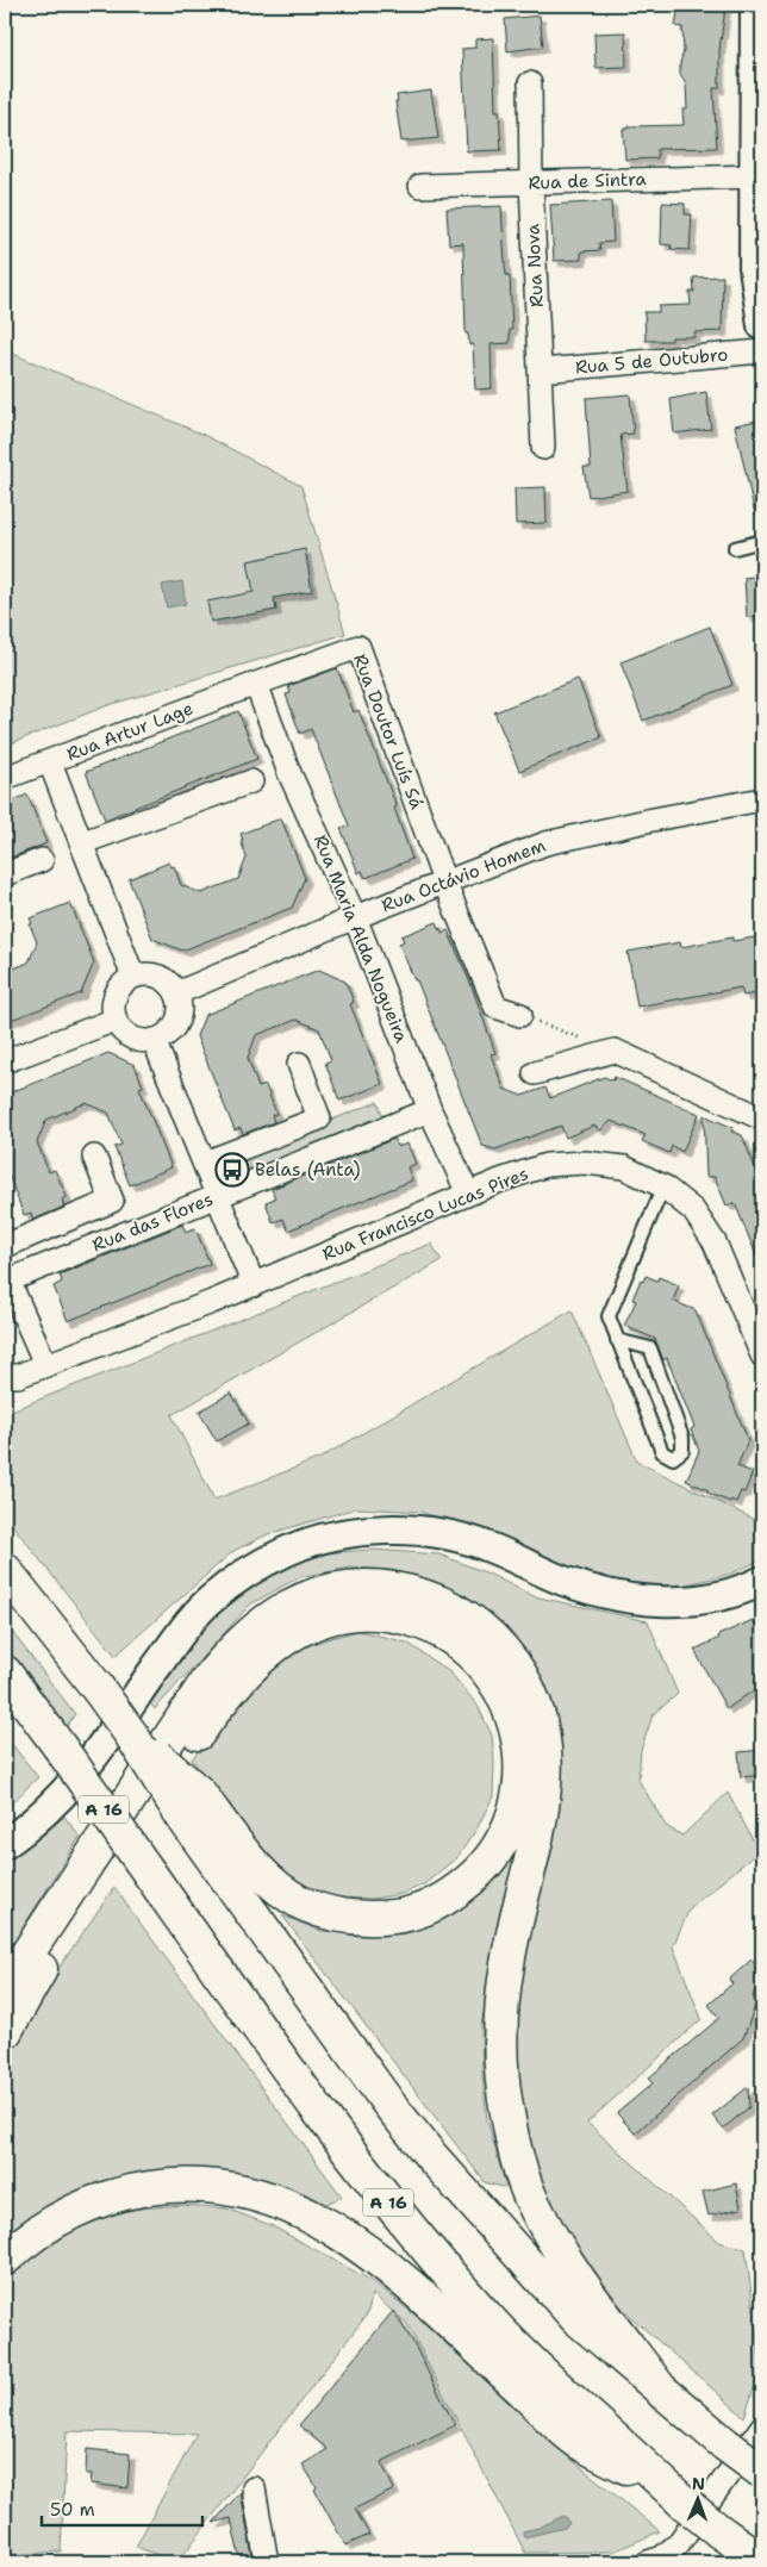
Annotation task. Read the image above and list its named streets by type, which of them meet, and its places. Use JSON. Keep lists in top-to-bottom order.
{
  "streets": {
    "highway": ["A 16"],
    "street": [
      "Rua de Sintra",
      "Rua Nova",
      "Rua 5 de Outubro",
      "Rua Artur Lage",
      "Rua Doutor Luís Sá",
      "Rua Octávio Homem",
      "Rua Maria Alda Nogueira",
      "Rua Francisco Lucas Pires",
      "Rua das Flores"
    ]
  },
  "crossings": [
    ["Rua de Sintra", "Rua Nova"],
    ["Rua Nova", "Rua 5 de Outubro"],
    ["Rua Artur Lage", "Rua Doutor Luís Sá"],
    ["Rua Artur Lage", "Rua Maria Alda Nogueira"],
    ["Rua Doutor Luís Sá", "Rua Octávio Homem"],
    ["Rua Doutor Luís Sá", "Rua Maria Alda Nogueira"],
    ["Rua Octávio Homem", "Rua Maria Alda Nogueira"],
    ["Rua Maria Alda Nogueira", "Rua Francisco Lucas Pires"],
    ["Rua Maria Alda Nogueira", "Rua das Flores"]
  ],
  "places": {
    "bus stop": ["Belas (Anta)"]
  },
  "scale_bar": "50 m",
  "north": "top"
}
